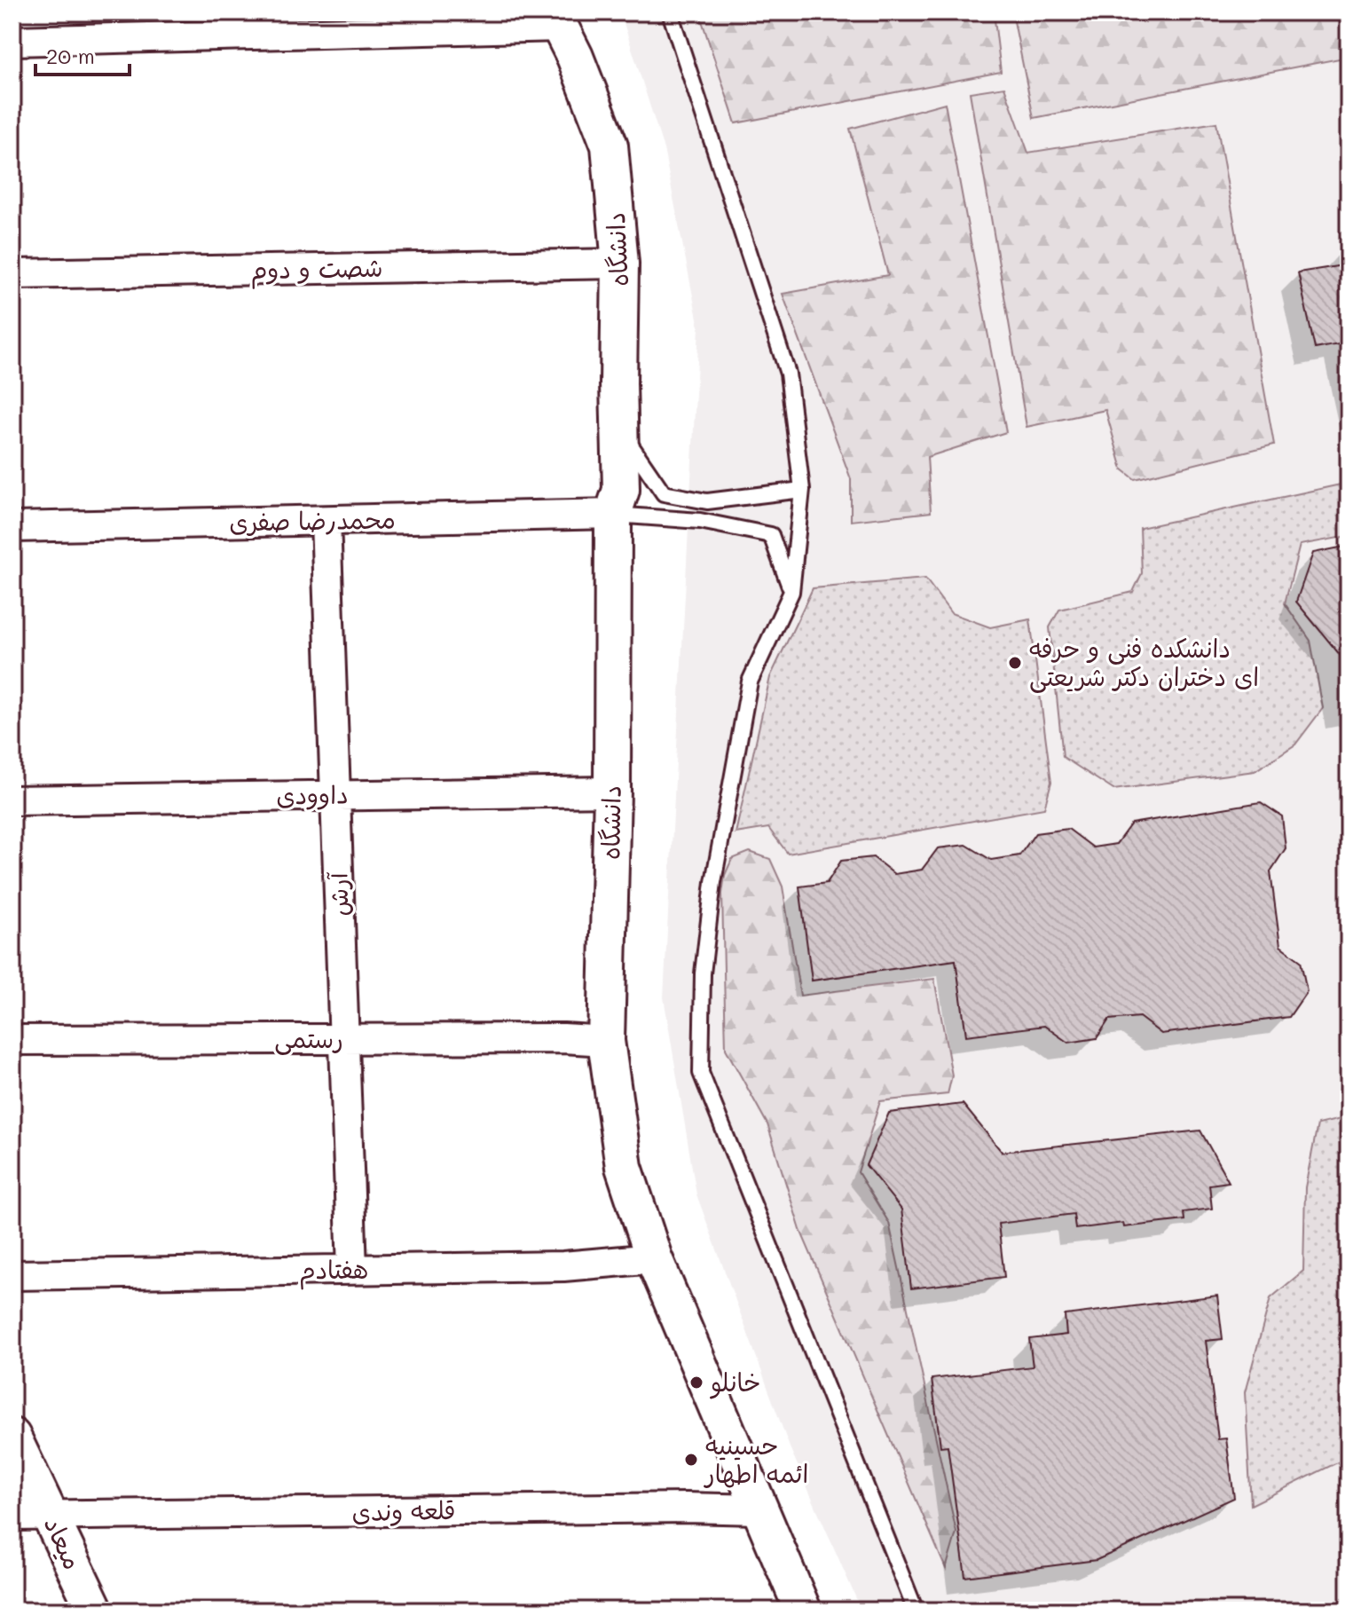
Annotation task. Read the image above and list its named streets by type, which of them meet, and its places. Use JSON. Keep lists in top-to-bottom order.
{
  "streets": {
    "street": [
      "دانشگاه",
      "شصت و دوم",
      "محمدرضا صفری",
      "داوودی",
      "آرش",
      "رستمی",
      "هفتادم",
      "قلعه وندی",
      "میعاد"
    ]
  },
  "crossings": [
    ["دانشگاه", "شصت و دوم"],
    ["دانشگاه", "محمدرضا صفری"],
    ["دانشگاه", "داوودی"],
    ["دانشگاه", "رستمی"],
    ["دانشگاه", "هفتادم"],
    ["دانشگاه", "قلعه وندی"],
    ["محمدرضا صفری", "آرش"],
    ["داوودی", "آرش"],
    ["آرش", "رستمی"],
    ["آرش", "هفتادم"],
    ["قلعه وندی", "میعاد"]
  ],
  "places": ["دانشکده فنی و حرفه ای دختران دکتر شریعتی", "خانلو", "حسینیه ائمه اطهار"],
  "scale_bar": "20 m"
}
